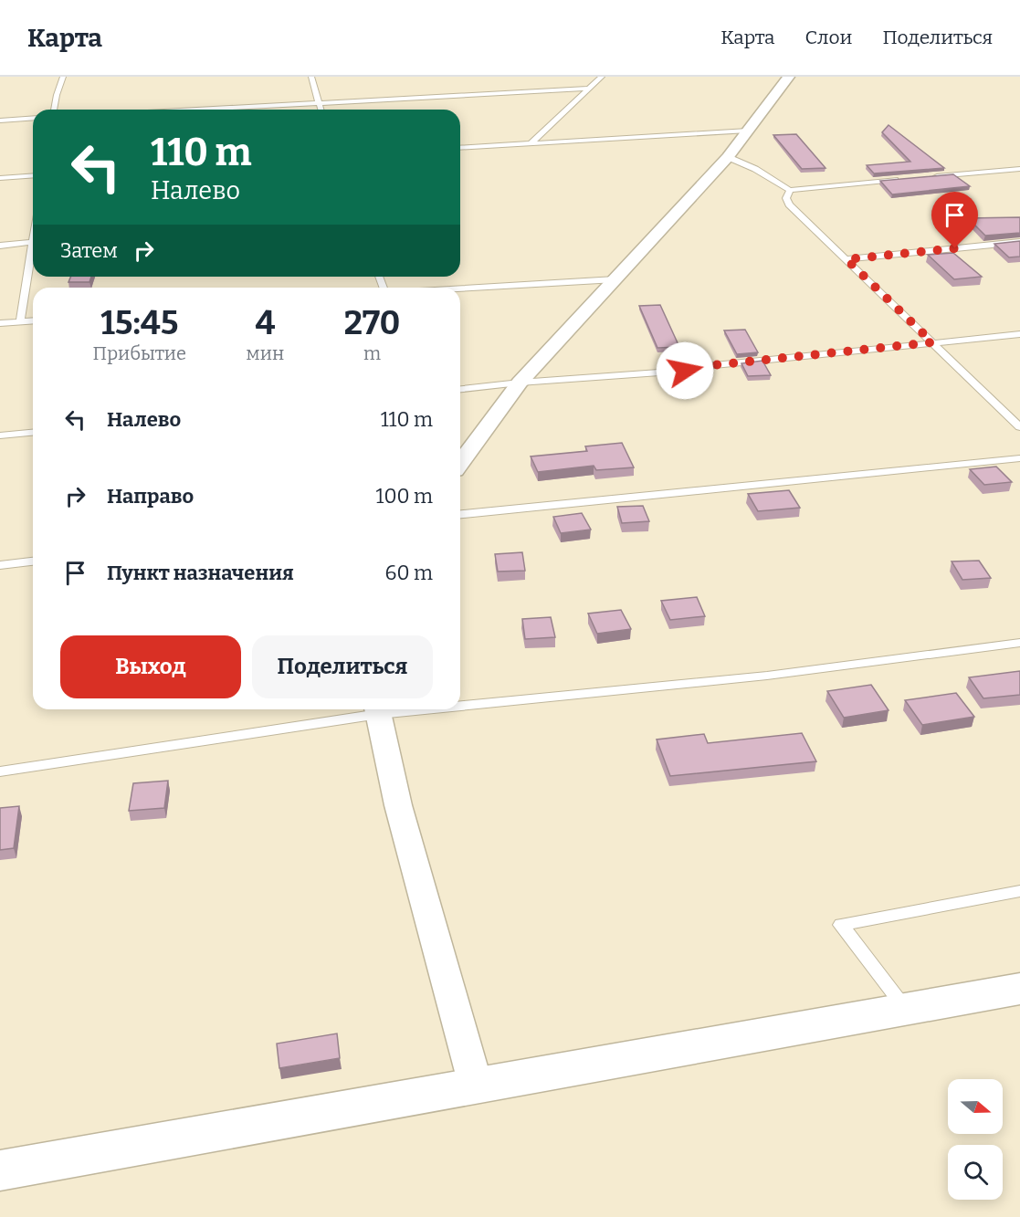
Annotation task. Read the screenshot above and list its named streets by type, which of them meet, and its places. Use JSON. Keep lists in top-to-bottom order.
{
  "north": "right",
  "page": {
    "header": "Карта",
    "nav": ["Карта", "Слои", "Поделиться"],
    "turn": ["110 m", "Налево"],
    "then": "Затем",
    "eta": [
      "15:45",
      "Прибытие",
      "4",
      "мин",
      "270",
      "m"
    ],
    "list": [
      {
        "name": "Налево",
        "value": "110 m"
      },
      {
        "name": "Направо",
        "value": "100 m"
      },
      {
        "name": "Пункт назначения",
        "value": "60 m"
      }
    ],
    "buttons": ["Выход", "Поделиться"]
  }
}
